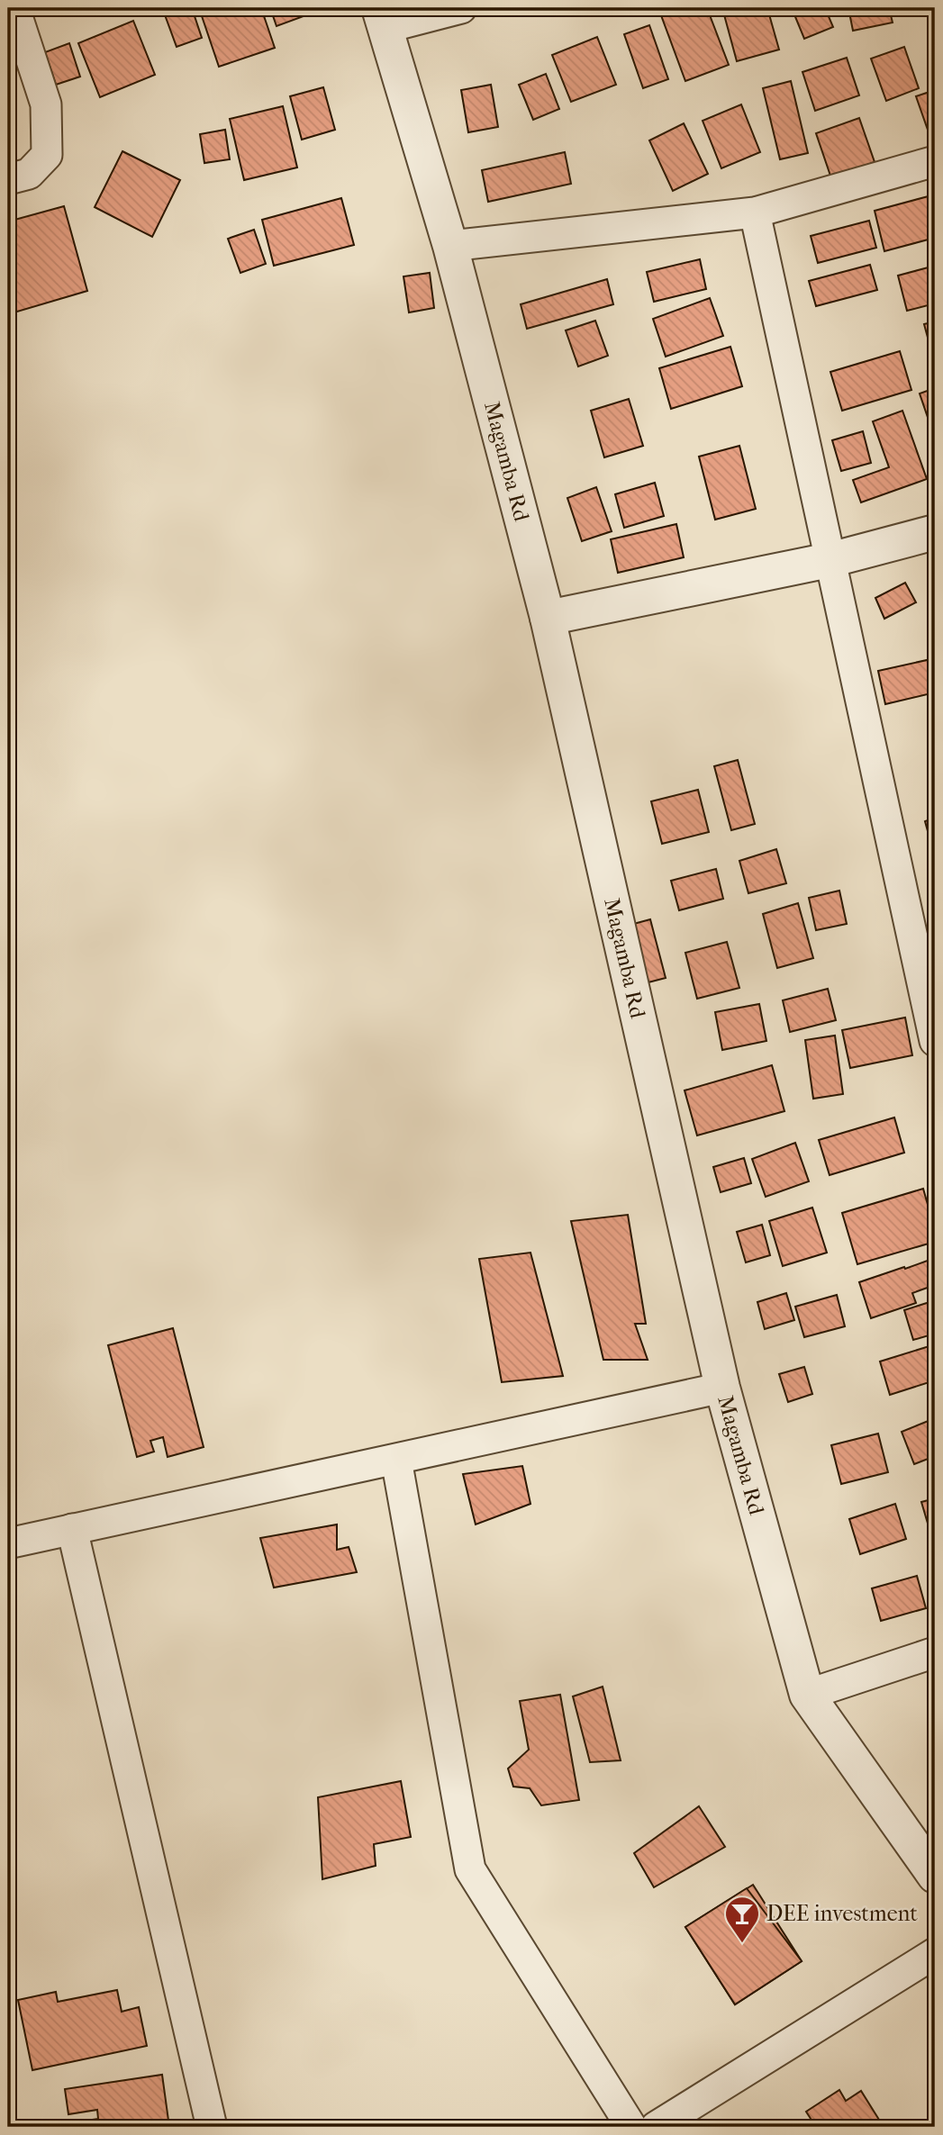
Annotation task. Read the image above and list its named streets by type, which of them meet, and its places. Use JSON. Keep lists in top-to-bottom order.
{
  "streets": {
    "street": ["Magamba Rd"]
  },
  "places": {
    "bar": ["DEE investment"]
  }
}
